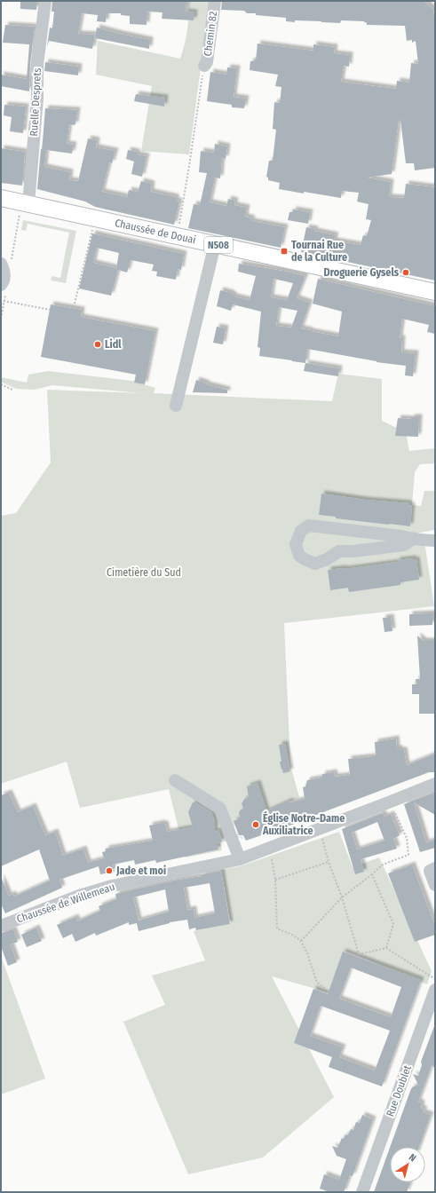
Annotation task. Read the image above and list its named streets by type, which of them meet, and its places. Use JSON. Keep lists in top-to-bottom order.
{
  "streets": {
    "main road": ["Chaussée de Douai", "N508"],
    "street": [
      "Chemin 82",
      "Ruelle Desprets",
      "Chaussée de Willemeau",
      "Rue Doublet"
    ]
  },
  "crossings": [
    ["Ruelle Desprets", "Chaussée de Douai"]
  ],
  "parks": ["Cimetière du Sud"],
  "places": {
    "transit": ["Tournai Rue de la Culture"],
    "other": [
      "Droguerie Gysels",
      "Lidl",
      "Église Notre-Dame Auxiliatrice",
      "Jade et moi"
    ]
  },
  "north": "top right"
}
